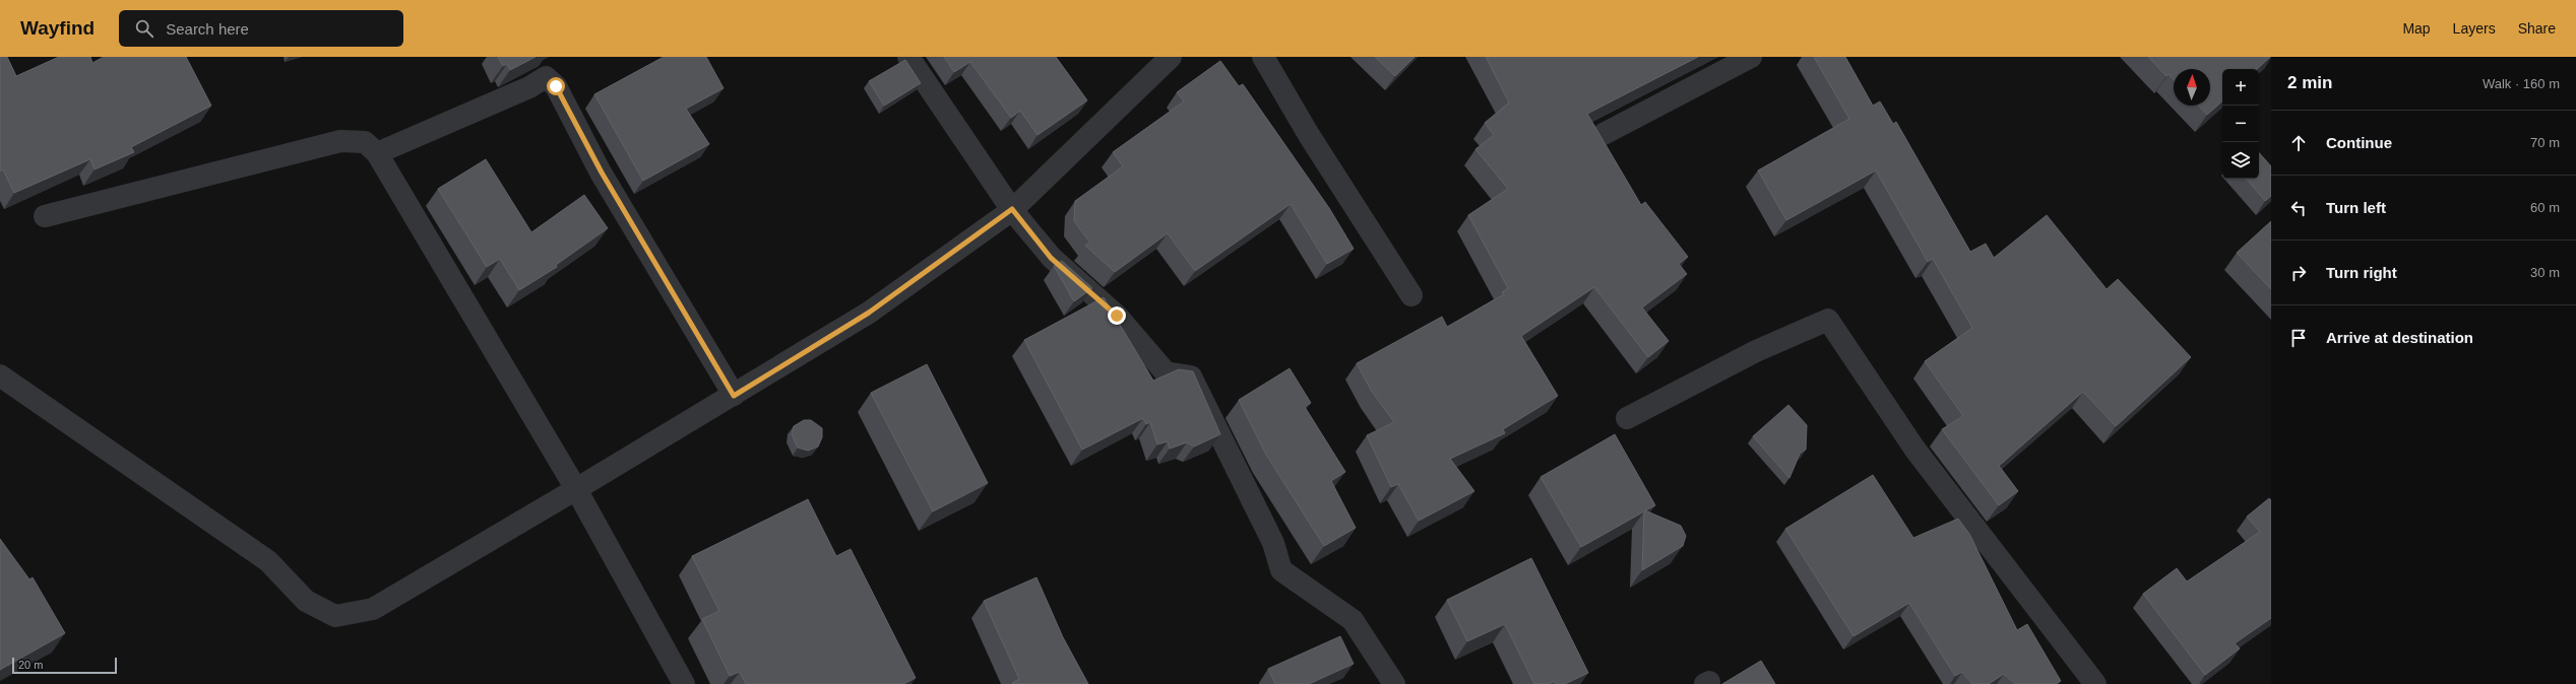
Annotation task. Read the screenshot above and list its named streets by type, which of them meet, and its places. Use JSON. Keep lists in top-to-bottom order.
{
  "scale_bar": "20 m",
  "north": "top",
  "page": {
    "header": "Wayfind",
    "search": "Search here",
    "nav": ["Map", "Layers", "Share"],
    "heading": ["2 min", "Walk · 160 m"],
    "map_buttons": ["+", "−"],
    "list": [
      ["Continue", "70 m"],
      ["Turn left", "60 m"],
      ["Turn right", "30 m"],
      "Arrive at destination"
    ],
    "scale": "20 m"
  }
}
